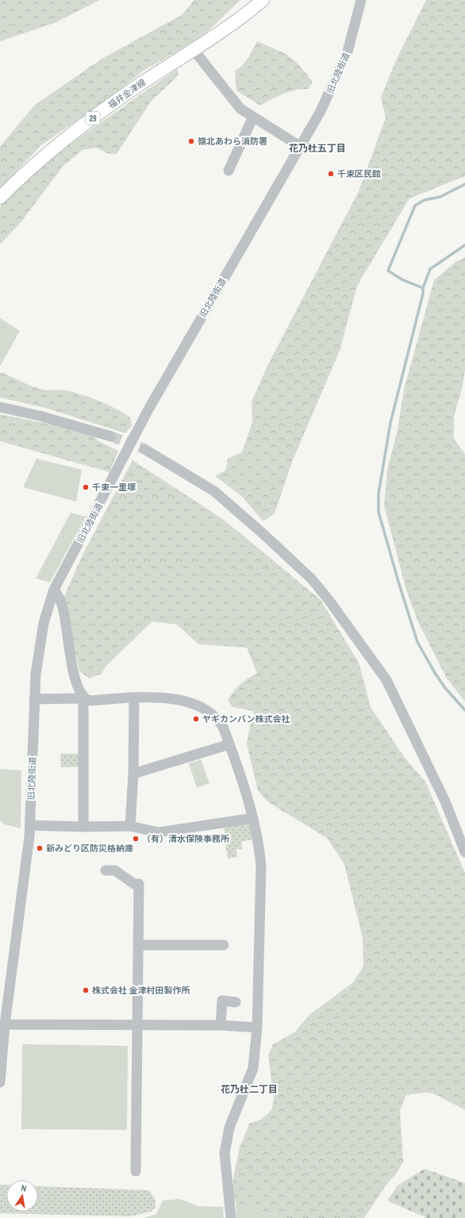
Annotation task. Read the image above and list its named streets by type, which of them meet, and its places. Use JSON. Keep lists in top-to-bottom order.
{
  "streets": {
    "main road": ["福井金津線", "29"],
    "street": ["旧北陸街道"]
  },
  "districts": ["花乃杜五丁目", "花乃杜二丁目"],
  "places": [
    "嶺北あわら消防署",
    "千束区民館",
    "千束一里塚",
    "ヤギカンバン株式会社",
    "（有）清水保険事務所",
    "新みどり区防災格納庫",
    "株式会社 金津村田製作所"
  ],
  "north": "top"
}
